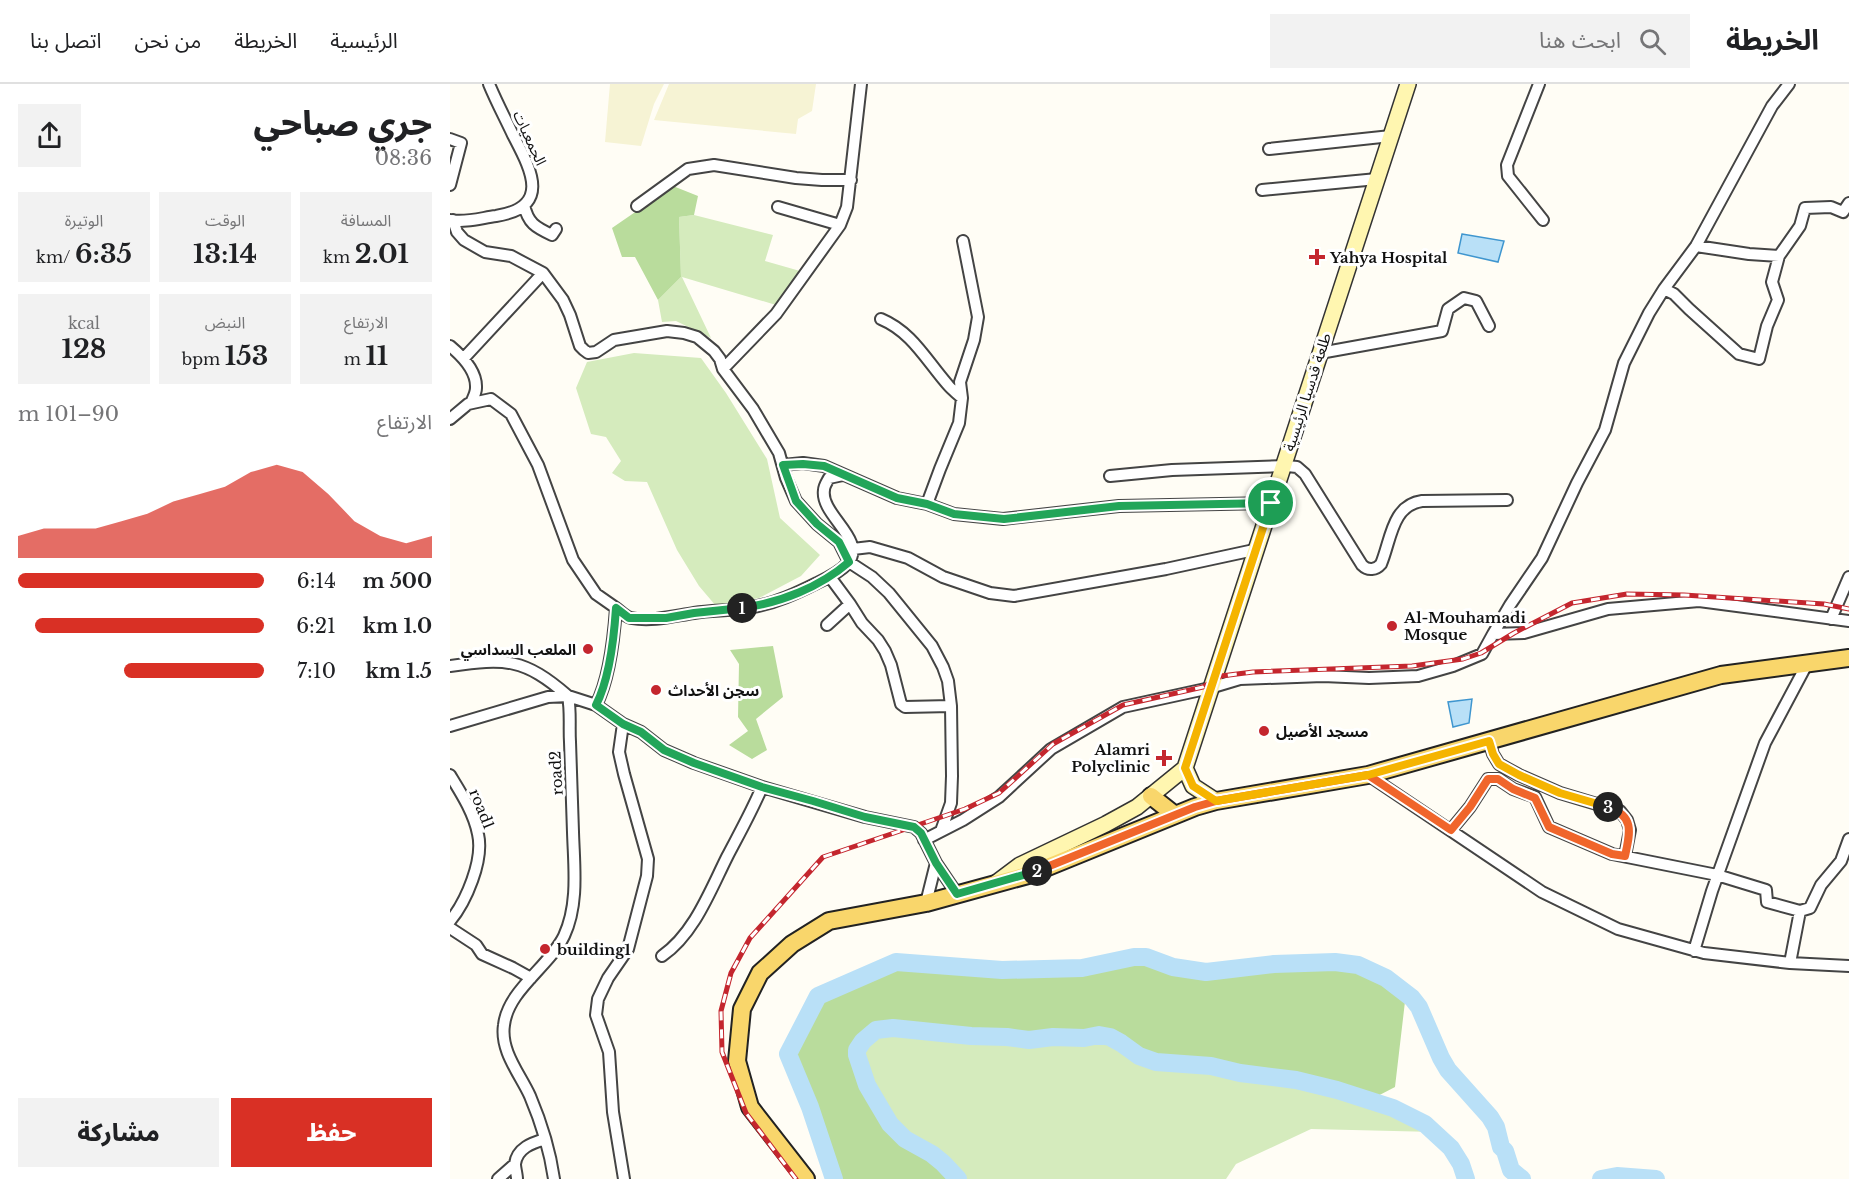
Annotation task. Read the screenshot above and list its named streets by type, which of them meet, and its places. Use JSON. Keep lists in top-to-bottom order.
{
  "streets": {
    "main road": ["طلعة قدسيا الرئيسية"],
    "street": ["الجمعيات", "road2", "road1"]
  },
  "places": {
    "health": ["Yahya Hospital", "Alamri Polyclinic"],
    "other": [
      "Al-Mouhamadi Mosque",
      "الملعب السداسي",
      "سجن الأحداث",
      "مسجد الأصيل",
      "building1"
    ]
  },
  "page": {
    "header": "الخريطة",
    "search": "ابحث هنا",
    "nav": [
      "الرئيسية",
      "الخريطة",
      "من نحن",
      "اتصل بنا"
    ],
    "heading": ["جري صباحي", "08:36"],
    "stats": [
      ["المسافة", "2.01 km"],
      ["الوقت", "13:14"],
      ["الوتيرة", "6:35 /km"],
      ["الارتفاع", "11 m"],
      ["النبض", "153 bpm"],
      ["kcal", "128"]
    ],
    "chart": ["الارتفاع", "90–101 m"],
    "list": [
      {
        "name": "500 m",
        "note": "6:14"
      },
      {
        "name": "1.0 km",
        "note": "6:21"
      },
      {
        "name": "1.5 km",
        "note": "7:10"
      }
    ],
    "pins": ["1", "3", "2"],
    "buttons": ["حفظ", "مشاركة"]
  }
}
